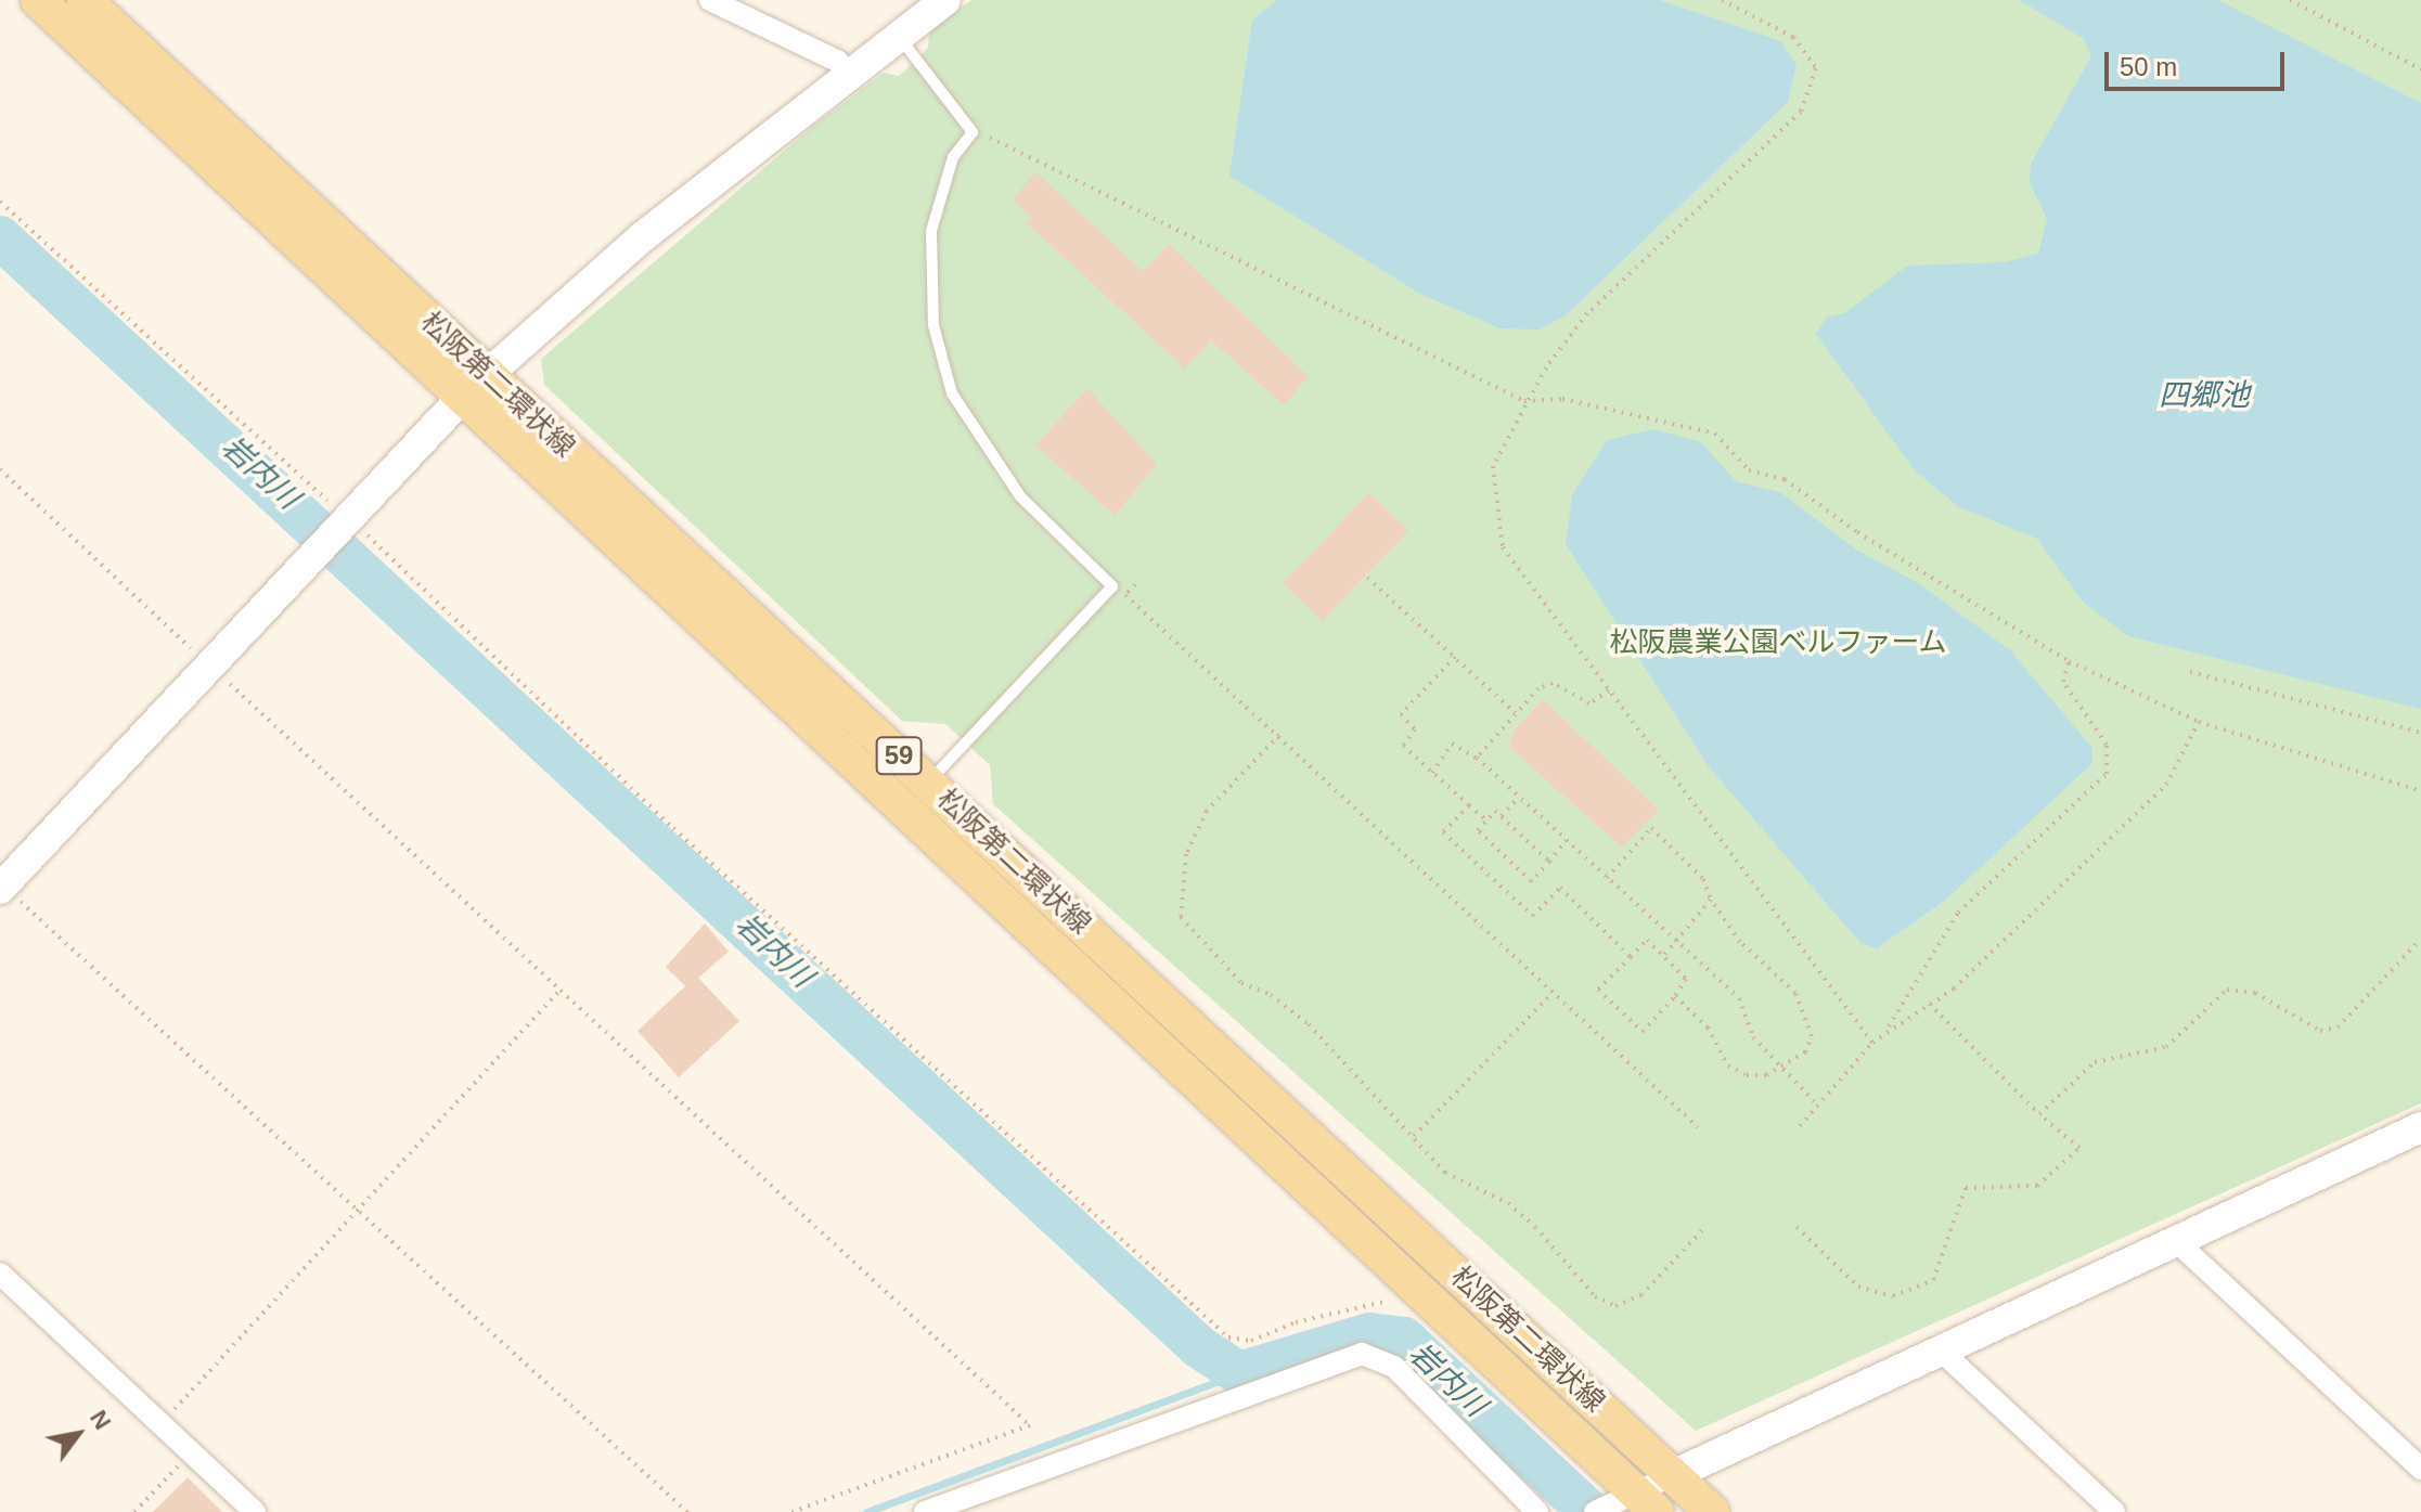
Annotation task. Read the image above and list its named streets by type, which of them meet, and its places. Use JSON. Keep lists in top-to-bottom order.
{
  "streets": {
    "main road": ["松阪第二環状線", "59"]
  },
  "water": ["四郷池", "岩内川"],
  "parks": ["松阪農業公園ベルファーム"],
  "scale_bar": "50 m",
  "north": "top right"
}
